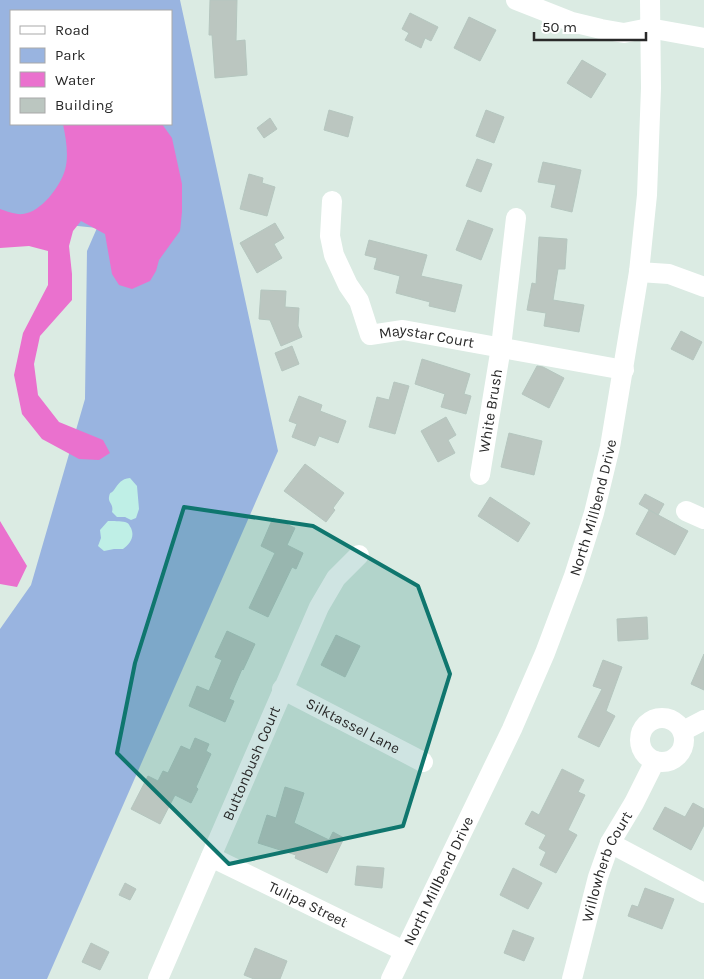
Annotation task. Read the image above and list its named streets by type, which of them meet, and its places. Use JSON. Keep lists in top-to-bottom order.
{
  "streets": {
    "street": [
      "Maystar Court",
      "White Brush",
      "North Millbend Drive",
      "Silktassel Lane",
      "Buttonbush Court",
      "Willowherb Court",
      "Tulipa Street"
    ]
  },
  "crossings": [
    ["Maystar Court", "White Brush"],
    ["Maystar Court", "North Millbend Drive"],
    ["North Millbend Drive", "Tulipa Street"],
    ["Silktassel Lane", "Buttonbush Court"],
    ["Buttonbush Court", "Tulipa Street"]
  ],
  "legend": [
    "Road",
    "Park",
    "Water",
    "Building"
  ],
  "scale_bar": "50 m"
}
